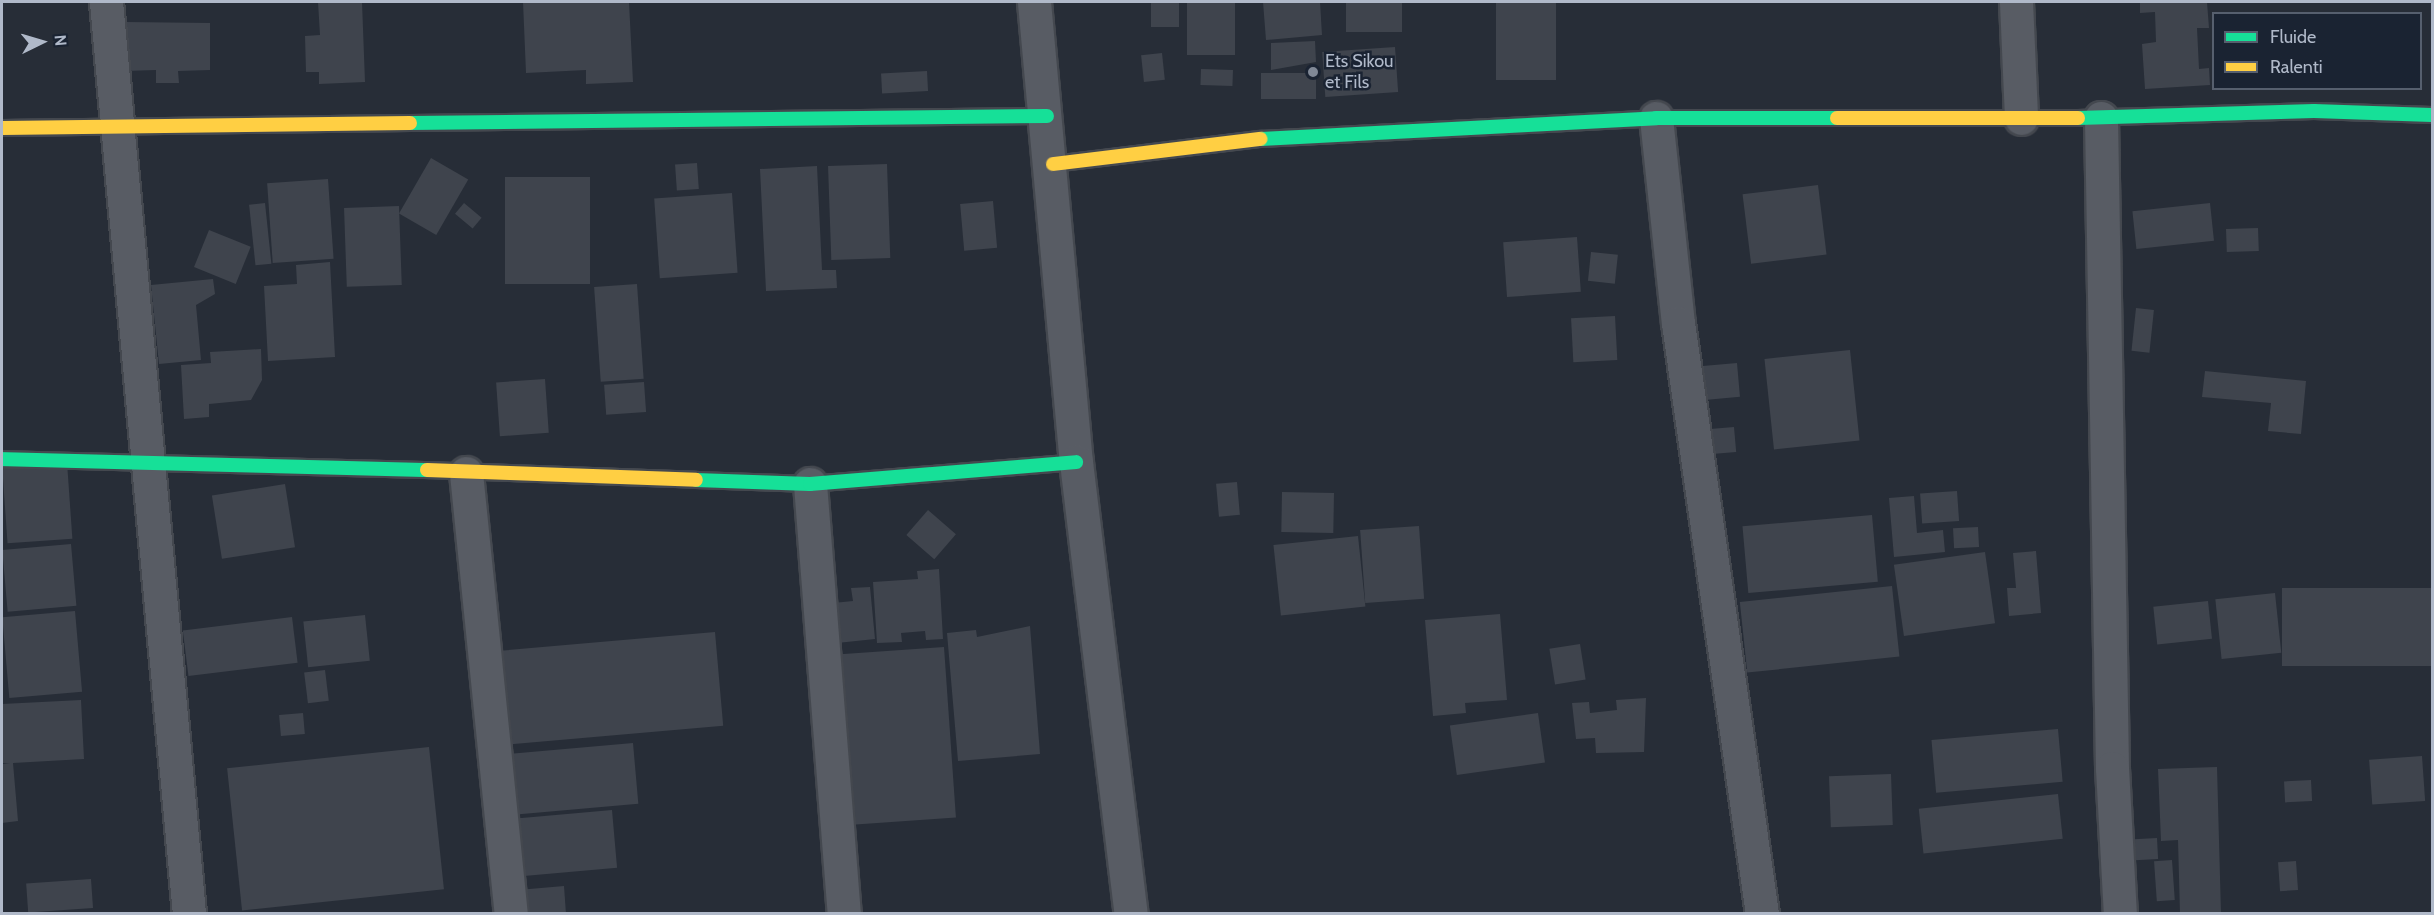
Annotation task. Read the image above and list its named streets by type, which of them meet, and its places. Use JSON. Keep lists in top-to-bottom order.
{
  "places": ["Ets Sikou et Fils"],
  "legend": ["Fluide", "Ralenti"],
  "north": "right"
}
